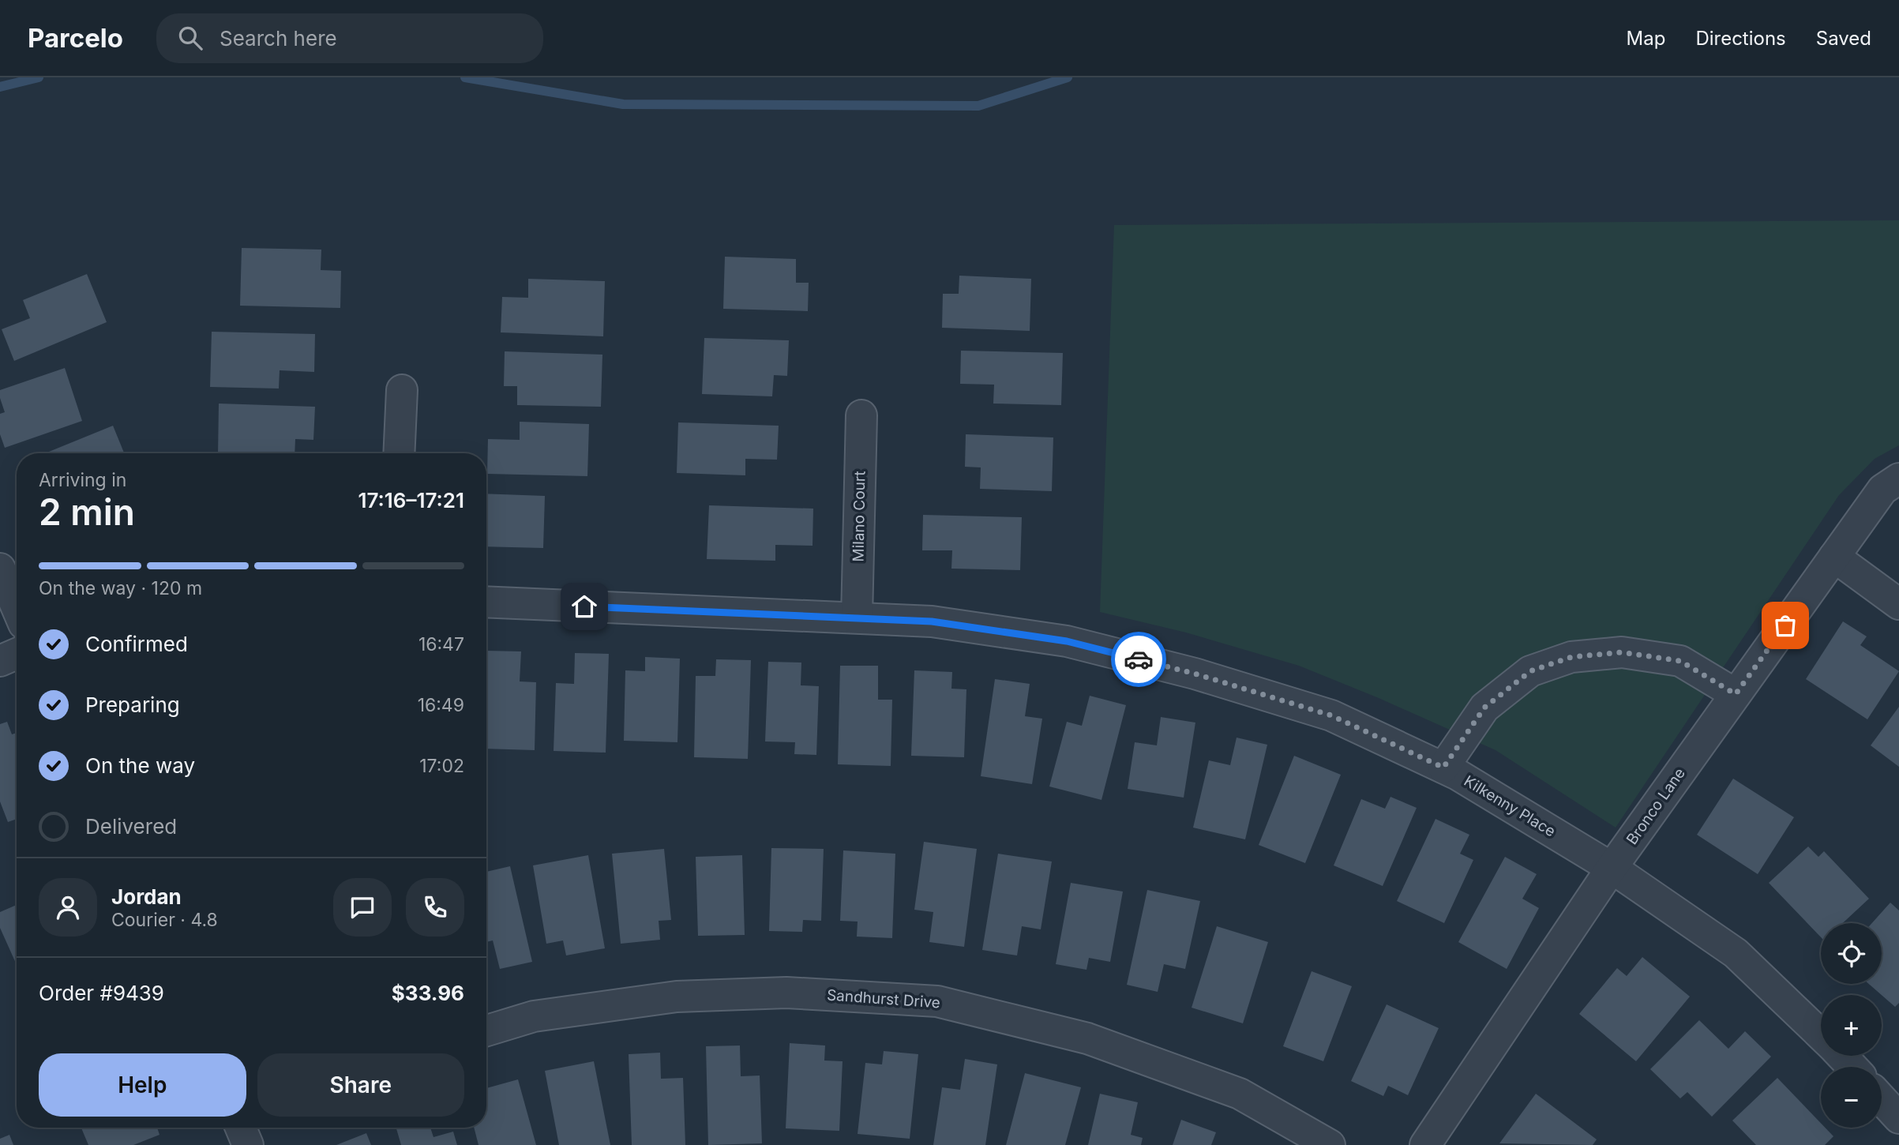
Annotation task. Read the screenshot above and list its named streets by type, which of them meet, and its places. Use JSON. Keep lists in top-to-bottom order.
{
  "streets": {
    "street": [
      "Milano Court",
      "Kilkenny Place",
      "Bronco Lane",
      "Sandhurst Drive"
    ]
  },
  "crossings": [
    ["Milano Court", "Kilkenny Place"],
    ["Kilkenny Place", "Bronco Lane"]
  ],
  "page": {
    "header": "Parcelo",
    "search": "Search here",
    "nav": ["Map", "Directions", "Saved"],
    "heading": ["2 min", "Arriving in", "17:16–17:21"],
    "panel": [
      "Jordan",
      "Courier · 4.8",
      "Order #9439",
      "$33.96"
    ],
    "bar": "On the way · 120 m",
    "list": [
      ["Confirmed", "16:47"],
      ["Preparing", "16:49"],
      ["On the way", "17:02"],
      "Delivered"
    ],
    "map_buttons": ["+", "−"],
    "buttons": ["Help", "Share"]
  }
}
